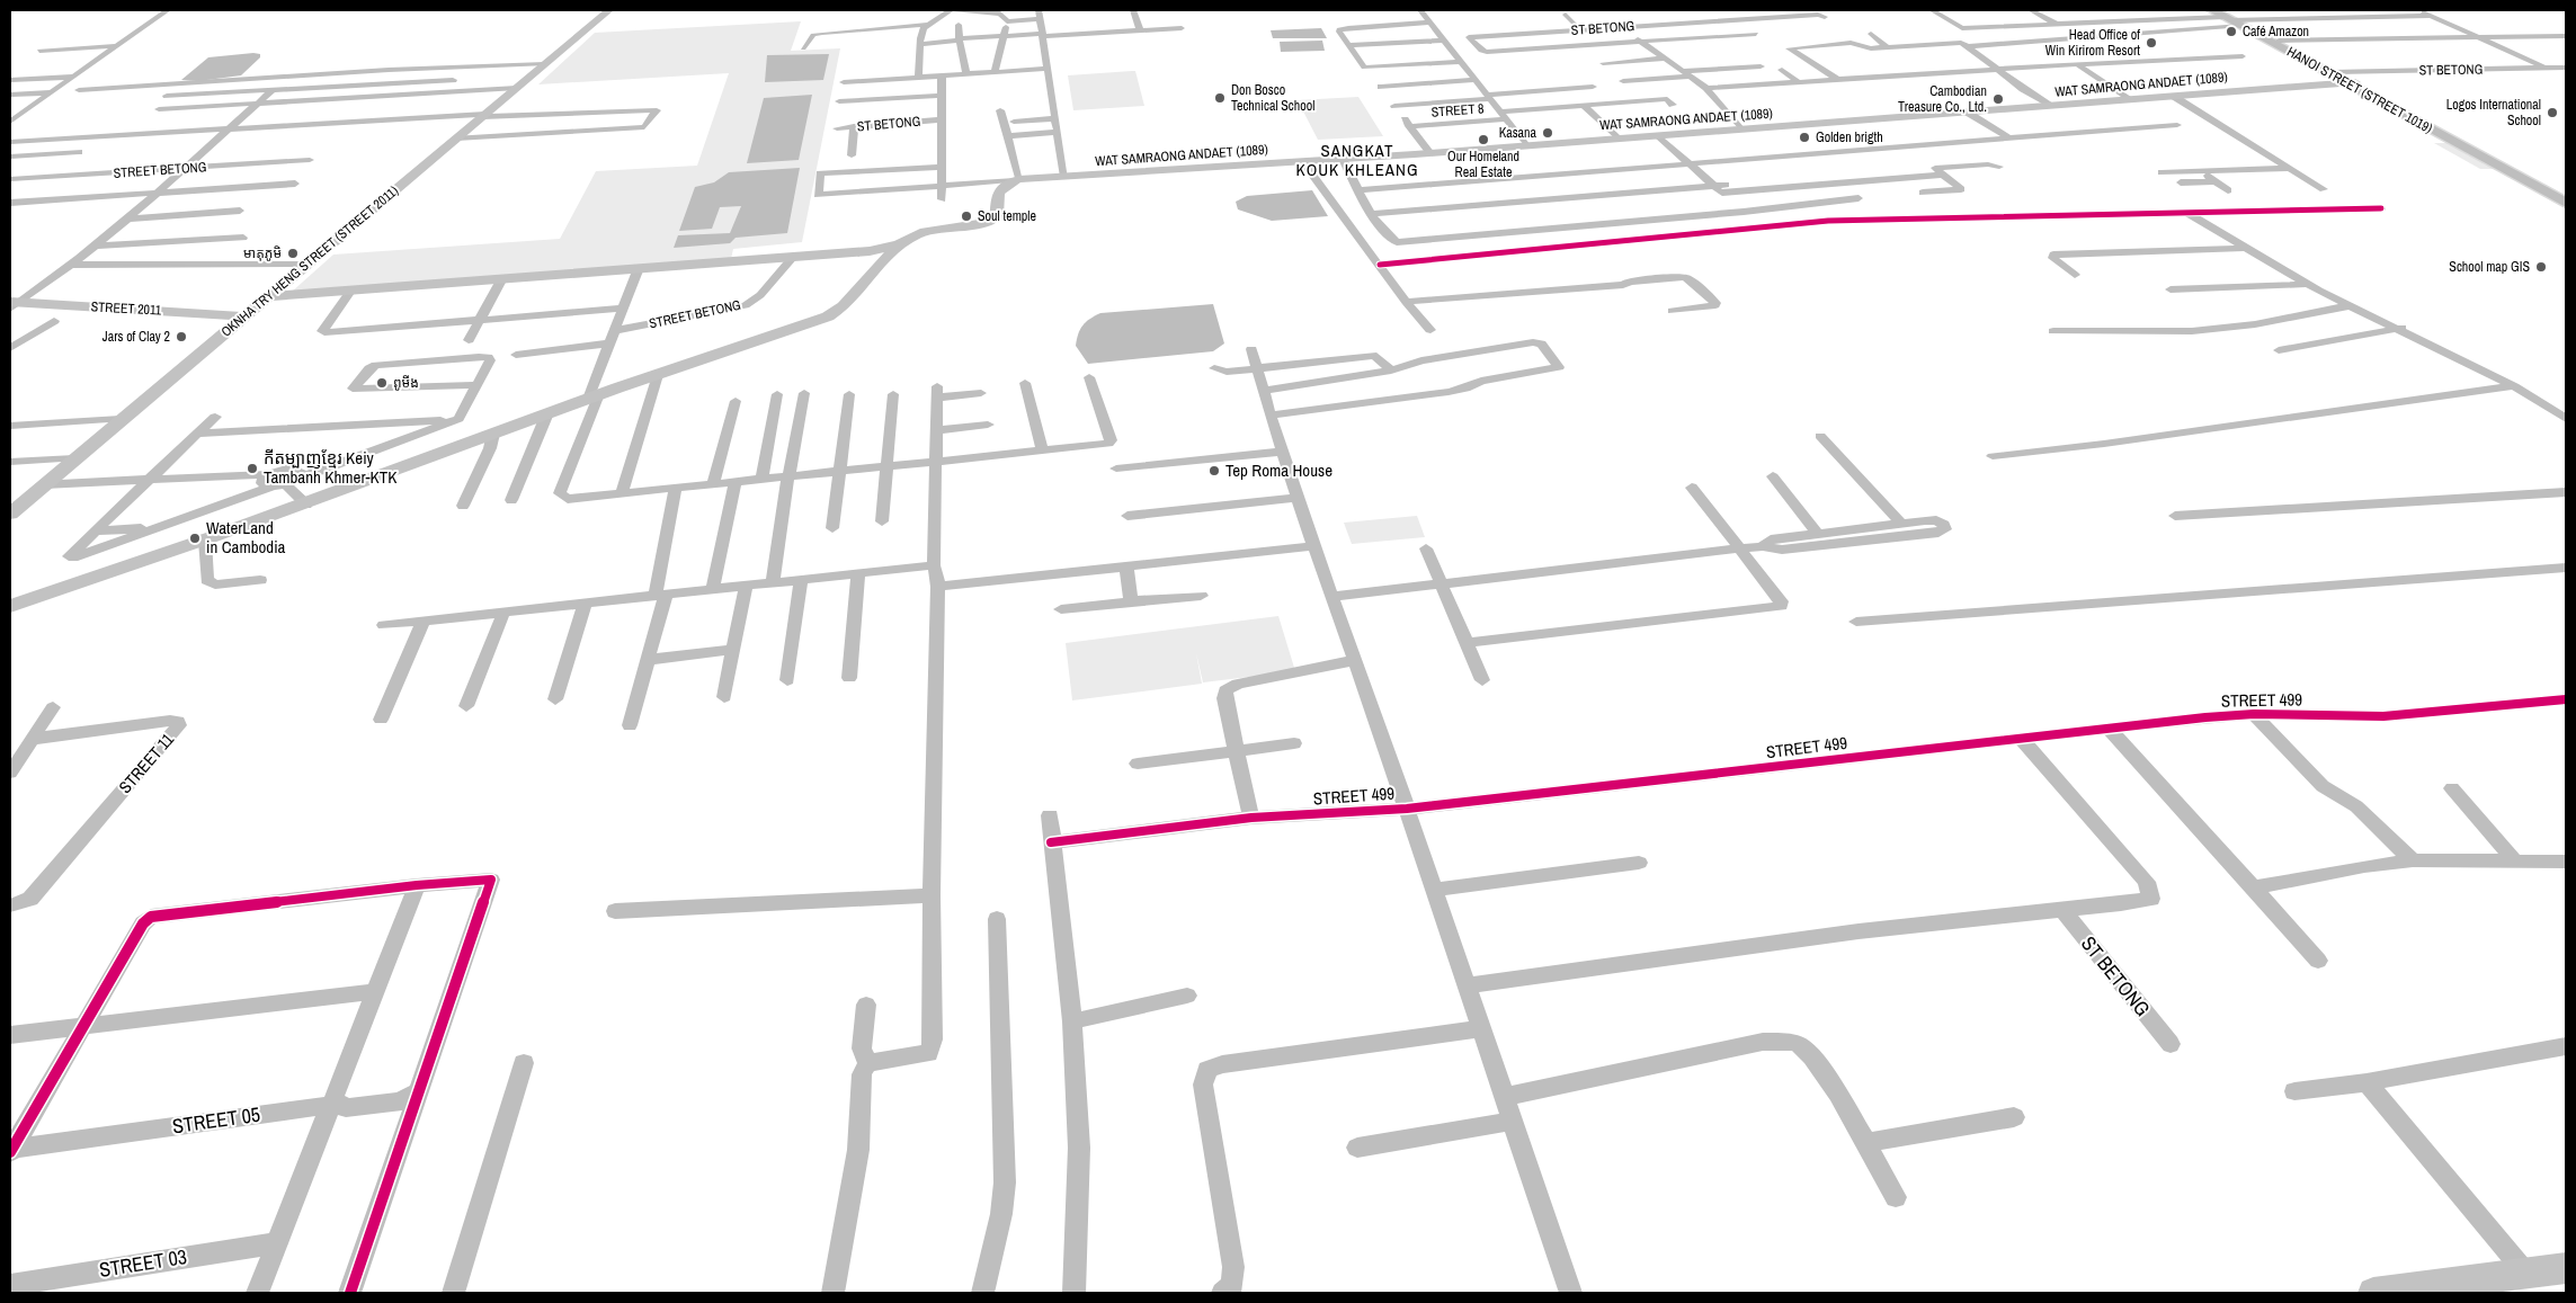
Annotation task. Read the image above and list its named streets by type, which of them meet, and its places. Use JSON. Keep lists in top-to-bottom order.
{
  "streets": {
    "main road": ["WAT SAMRAONG ANDAET (1089)", "HANOI STREET (STREET 1019)", "OKNHA TRY HENG STREET (STREET 2011)"],
    "street": [
      "ST BETONG",
      "STREET 8",
      "STREET BETONG",
      "STREET 2011",
      "STREET 499",
      "STREET 11",
      "STREET 05",
      "STREET 03"
    ]
  },
  "crossings": [
    ["ST BETONG", "WAT SAMRAONG ANDAET (1089)"],
    ["ST BETONG", "HANOI STREET (STREET 1019)"],
    ["WAT SAMRAONG ANDAET (1089)", "HANOI STREET (STREET 1019)"],
    ["OKNHA TRY HENG STREET (STREET 2011)", "STREET 2011"]
  ],
  "districts": ["SANGKAT KOUK KHLEANG"],
  "places": [
    "Café Amazon",
    "Head Office of Win Kirirom Resort",
    "Don Bosco Technical School",
    "Cambodian Treasure Co., Ltd.",
    "Logos International School",
    "Kasana",
    "Golden brigth",
    "Our Homeland Real Estate",
    "Soul temple",
    "មាតុភូមិ",
    "School map GIS",
    "Jars of Clay 2",
    "ពូមីង",
    "កីតម្បាញខ្មែរ Keiy Tambanh Khmer-KTK",
    "Tep Roma House",
    "WaterLand in Cambodia"
  ]
}
